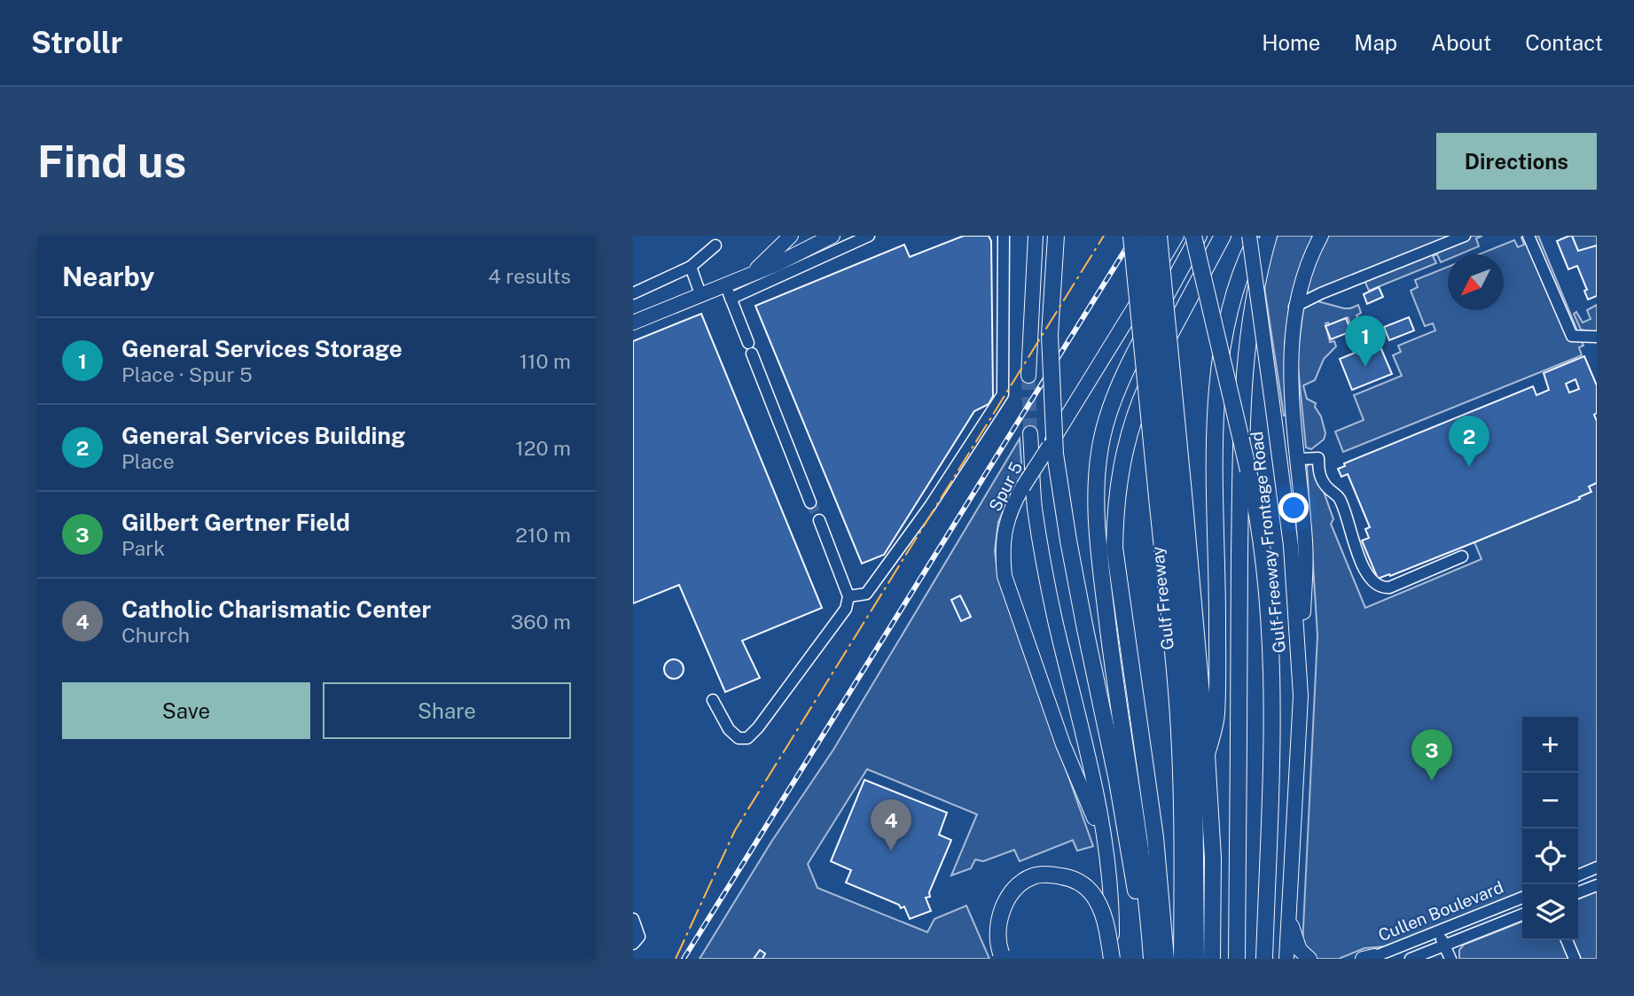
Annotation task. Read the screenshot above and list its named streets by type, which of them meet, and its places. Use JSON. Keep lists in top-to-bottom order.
{
  "streets": {
    "highway": ["Gulf Freeway"],
    "main road": ["Spur 5", "Gulf Freeway Frontage Road"],
    "street": ["Cullen Boulevard"]
  },
  "north": "bottom left",
  "page": {
    "header": "Strollr",
    "nav": [
      "Home",
      "Map",
      "About",
      "Contact"
    ],
    "buttons": [
      "Directions",
      ["Save", "Share"]
    ],
    "title": "Find us",
    "heading": ["Nearby", "4 results"],
    "pins": [
      "1",
      "2",
      "3",
      "4"
    ],
    "list": [
      {
        "mark": "1",
        "name": "General Services Storage",
        "note": "Place · Spur 5",
        "value": "110 m"
      },
      {
        "mark": "2",
        "name": "General Services Building",
        "note": "Place",
        "value": "120 m"
      },
      {
        "mark": "3",
        "name": "Gilbert Gertner Field",
        "note": "Park",
        "value": "210 m"
      },
      {
        "mark": "4",
        "name": "Catholic Charismatic Center",
        "note": "Church",
        "value": "360 m"
      }
    ],
    "map_buttons": ["+", "−"]
  }
}
